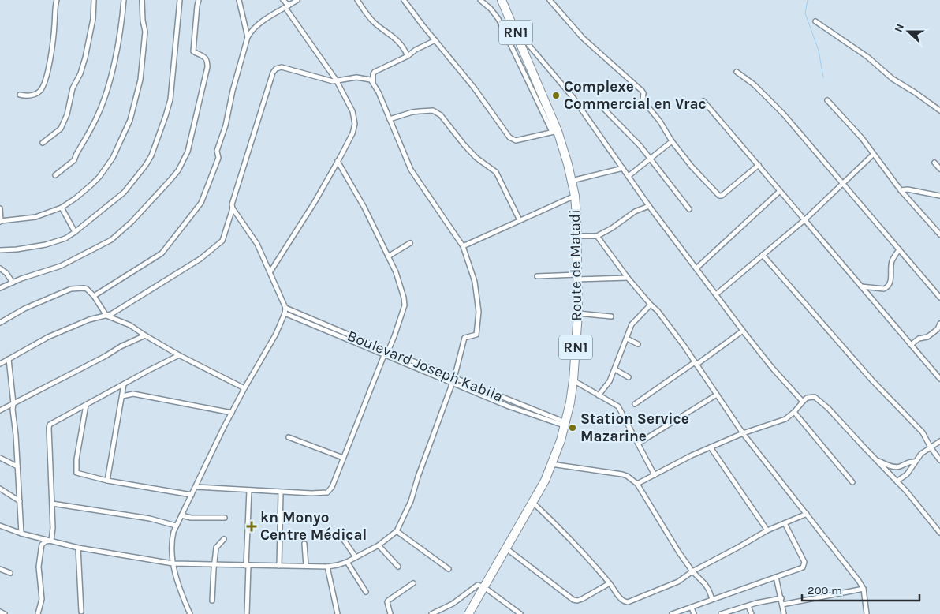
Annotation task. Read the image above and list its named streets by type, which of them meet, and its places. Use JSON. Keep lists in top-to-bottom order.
{
  "streets": {
    "highway": ["RN1", "Route de Matadi"],
    "street": ["Boulevard Joseph Kabila"]
  },
  "crossings": [
    ["Route de Matadi", "Boulevard Joseph Kabila"]
  ],
  "places": {
    "other": ["Complexe Commercial en Vrac", "Station Service Mazarine"],
    "health": ["kn Monyo Centre Médical"]
  },
  "scale_bar": "200 m",
  "north": "left"
}
